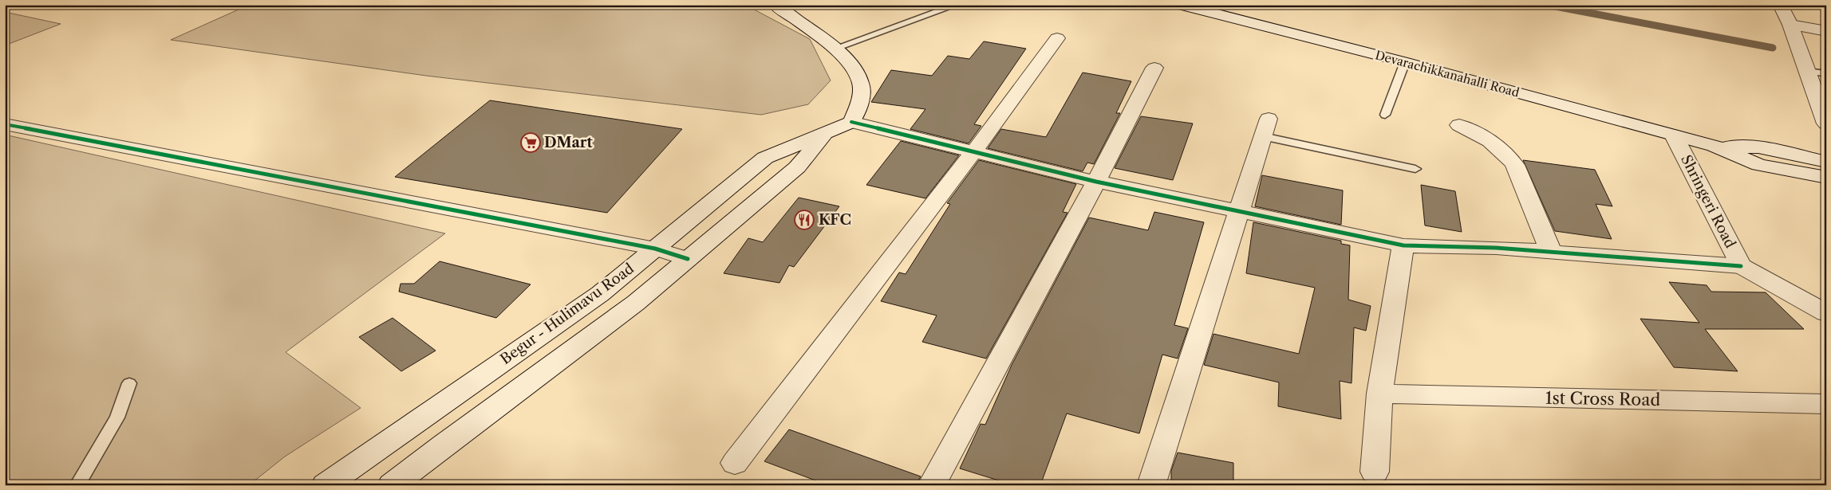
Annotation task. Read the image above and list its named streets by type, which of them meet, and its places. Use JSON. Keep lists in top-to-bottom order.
{
  "streets": {
    "street": [
      "Devarachikkanahalli Road",
      "Shringeri Road",
      "Begur - Hulimavu Road",
      "1st Cross Road"
    ]
  },
  "crossings": [
    ["Devarachikkanahalli Road", "Shringeri Road"]
  ],
  "places": {
    "supermarket": ["DMart"],
    "restaurant": ["KFC"]
  }
}
